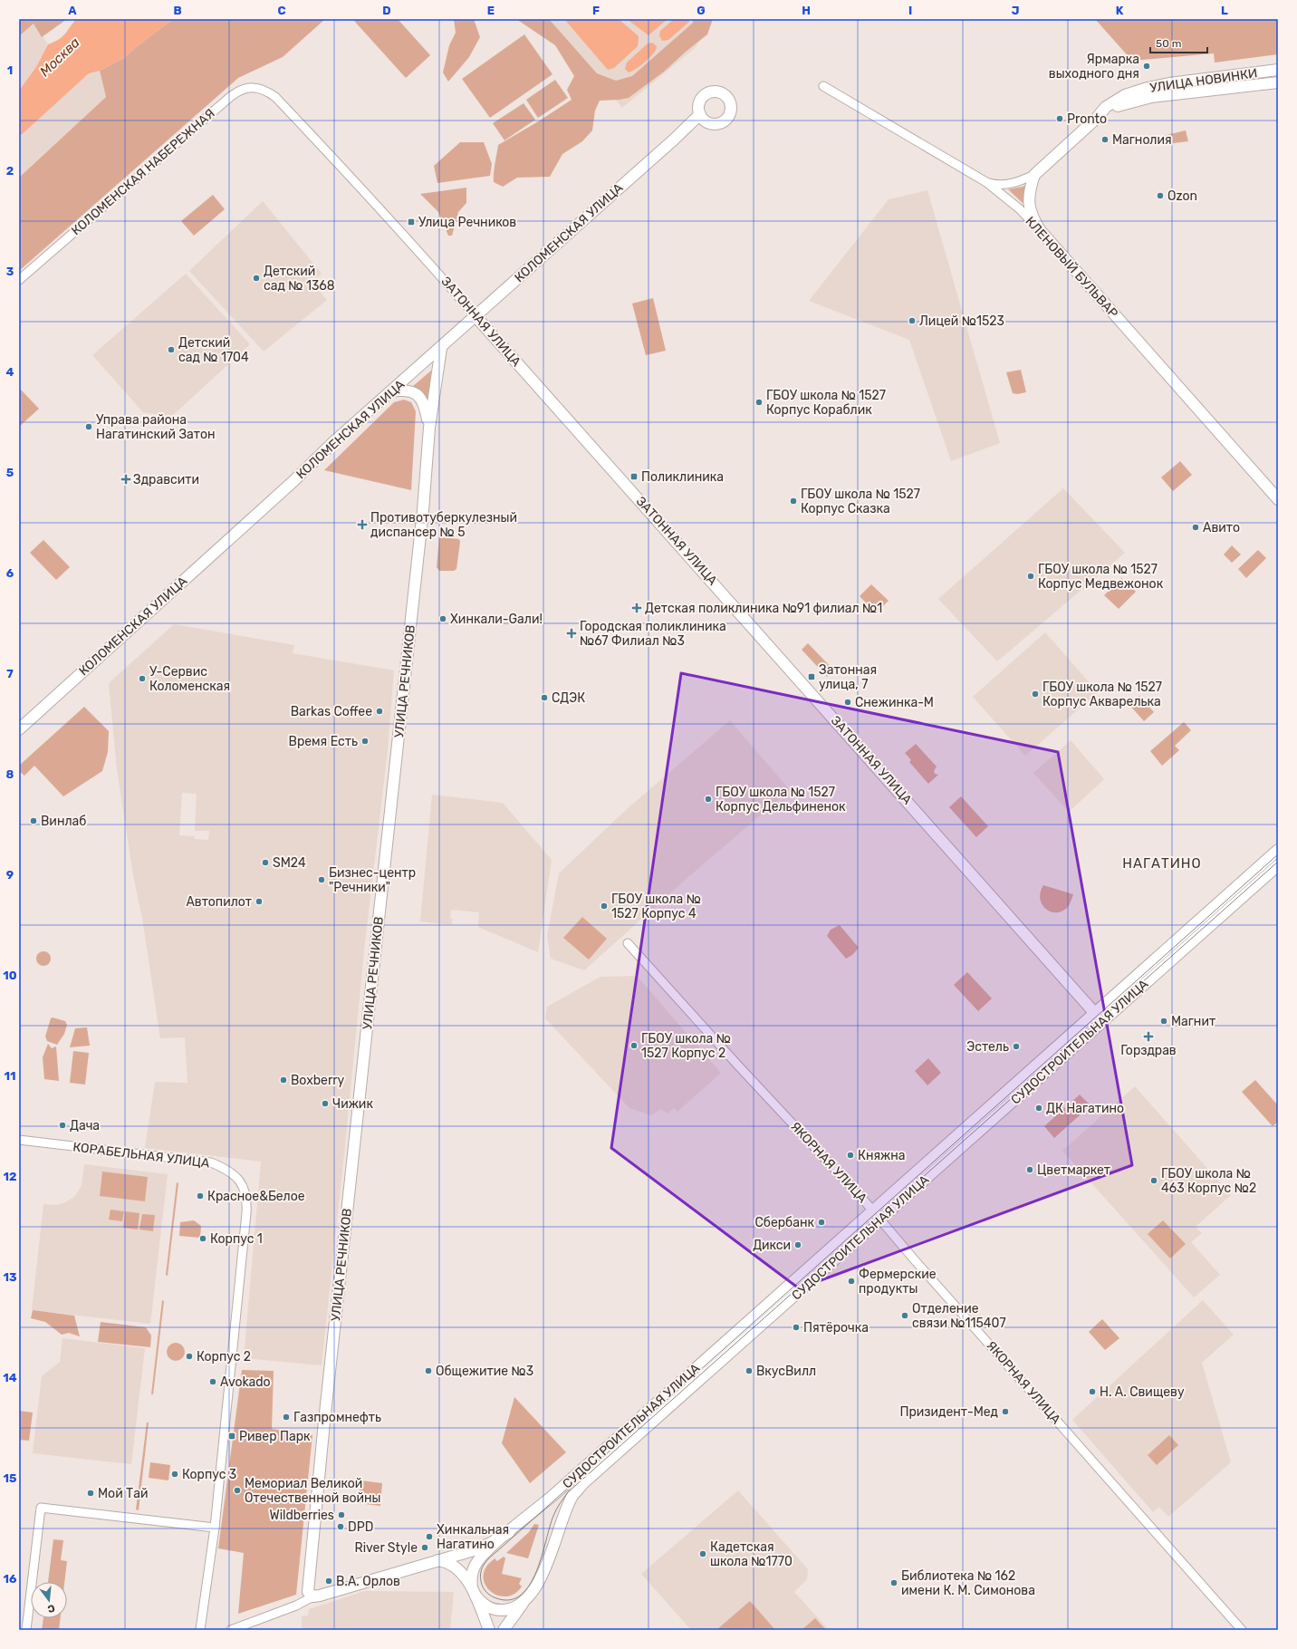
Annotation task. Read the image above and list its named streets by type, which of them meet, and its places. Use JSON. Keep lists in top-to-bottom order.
{
  "streets": {
    "street": [
      "УЛИЦА НОВИНКИ",
      "КОЛОМЕНСКАЯ НАБЕРЕЖНАЯ",
      "КОЛОМЕНСКАЯ УЛИЦА",
      "КЛЕНОВЫЙ БУЛЬВАР",
      "ЗАТОННАЯ УЛИЦА",
      "УЛИЦА РЕЧНИКОВ",
      "СУДОСТРОИТЕЛЬНАЯ УЛИЦА",
      "КОРАБЕЛЬНАЯ УЛИЦА",
      "ЯКОРНАЯ УЛИЦА"
    ]
  },
  "crossings": [
    ["УЛИЦА НОВИНКИ", "КЛЕНОВЫЙ БУЛЬВАР"],
    ["КОЛОМЕНСКАЯ НАБЕРЕЖНАЯ", "ЗАТОННАЯ УЛИЦА"],
    ["КОЛОМЕНСКАЯ УЛИЦА", "ЗАТОННАЯ УЛИЦА"],
    ["КОЛОМЕНСКАЯ УЛИЦА", "УЛИЦА РЕЧНИКОВ"],
    ["ЗАТОННАЯ УЛИЦА", "СУДОСТРОИТЕЛЬНАЯ УЛИЦА"],
    ["СУДОСТРОИТЕЛЬНАЯ УЛИЦА", "ЯКОРНАЯ УЛИЦА"]
  ],
  "districts": ["НАГАТИНО"],
  "water": ["Москва"],
  "places": {
    "other": [
      "Ярмарка выходного дня",
      "Pronto",
      "Магнолия",
      "Ozon",
      "Детский сад № 1368",
      "Лицей №1523",
      "Детский сад № 1704",
      "ГБОУ школа № 1527 Корпус Кораблик",
      "Управа района Нагатинский Затон",
      "ГБОУ школа № 1527 Корпус Сказка",
      "Авито",
      "ГБОУ школа № 1527 Корпус Медвежонок",
      "Хинкали-Gали!",
      "У-Сервис Коломенская",
      "ГБОУ школа № 1527 Корпус Акварелька",
      "СДЭК",
      "Снежинка-М",
      "Barkas Coffee",
      "Время Есть",
      "ГБОУ школа № 1527 Корпус Дельфиненок",
      "Винлаб",
      "SM24",
      "Бизнес-центр \"Речники\"",
      "Автопилот",
      "ГБОУ школа № 1527 Корпус 4",
      "Магнит",
      "ГБОУ школа № 1527 Корпус 2",
      "Эстель",
      "Boxberry",
      "Чижик",
      "ДК Нагатино",
      "Дача",
      "Княжна",
      "Цветмаркет",
      "ГБОУ школа № 463 Корпус №2",
      "Красное&Белое",
      "Сбербанк",
      "Корпус 1",
      "Дикси",
      "Фермерские продукты",
      "Отделение связи №115407",
      "Пятёрочка",
      "Корпус 2",
      "Общежитие №3",
      "ВкусВилл",
      "Avokado",
      "Н. А. Свищеву",
      "Призидент-Мед",
      "Газпромнефть",
      "Корпус 3",
      "Мемориал Великой Отечественной войны",
      "Мой Тай",
      "Wildberries",
      "DPD",
      "Хинкальная Нагатино",
      "River Style",
      "Кадетская школа №1770",
      "В.А. Орлов",
      "Библиотека № 162 имени К. М. Симонова"
    ],
    "transit": [
      "Улица Речников",
      "Поликлиника",
      "Затонная улица, 7",
      "Ривер Парк"
    ],
    "health": [
      "Здравсити",
      "Противотуберкулезный диспансер № 5",
      "Детская поликлиника №91 филиал №1",
      "Городская поликлиника №67 Филиал №3",
      "Горздрав"
    ]
  },
  "scale_bar": "50 m",
  "north": "bottom",
  "grid": {
    "columns": [
      "A",
      "B",
      "C",
      "D",
      "E",
      "F",
      "G",
      "H",
      "I",
      "J",
      "K",
      "L"
    ],
    "rows": [
      "1",
      "2",
      "3",
      "4",
      "5",
      "6",
      "7",
      "8",
      "9",
      "10",
      "11",
      "12",
      "13",
      "14",
      "15",
      "16"
    ]
  }
}
